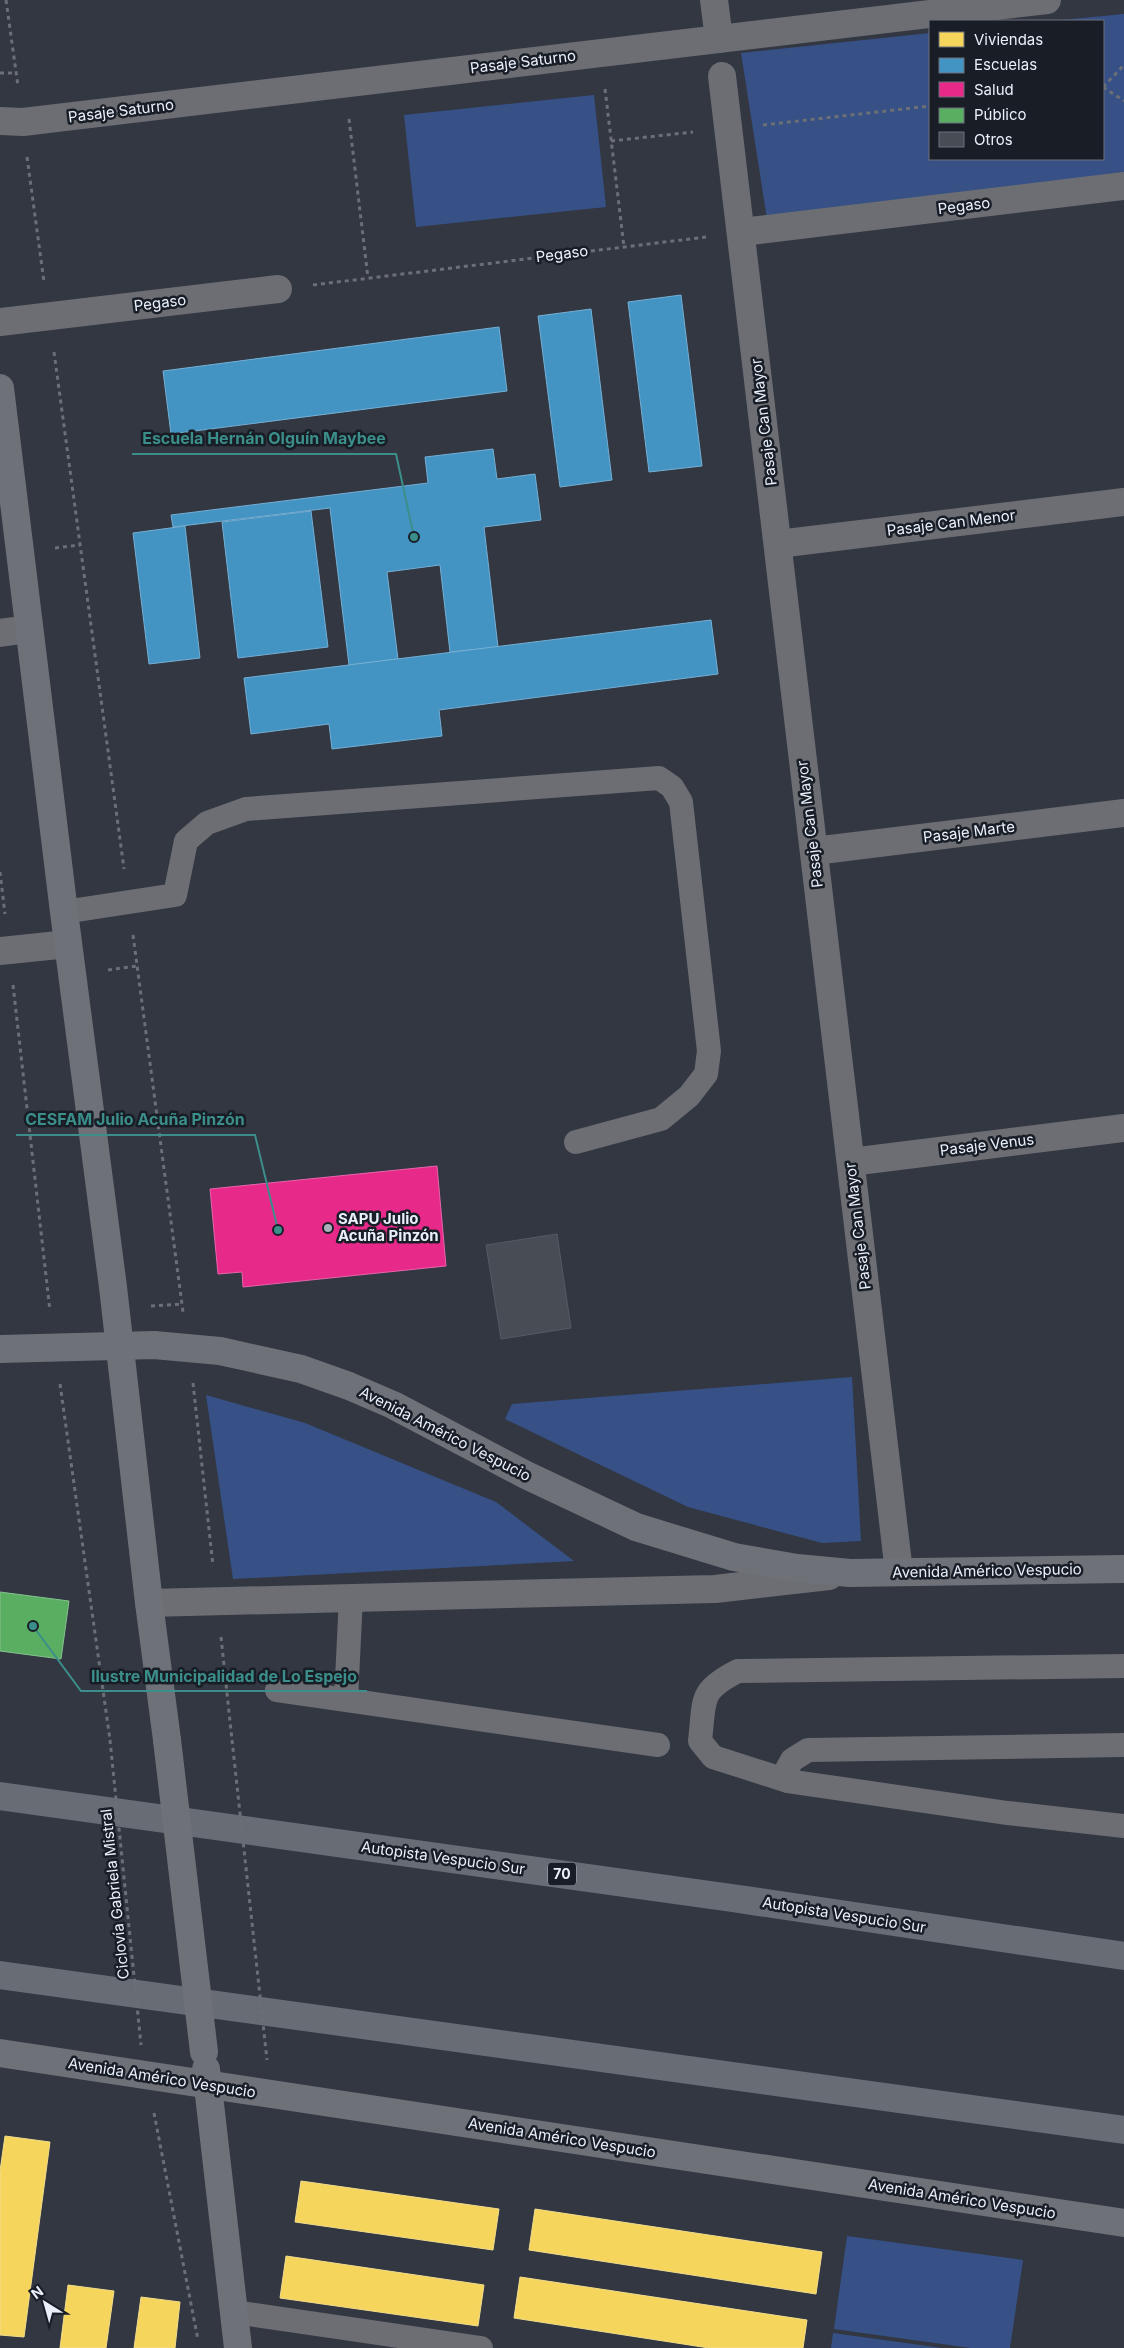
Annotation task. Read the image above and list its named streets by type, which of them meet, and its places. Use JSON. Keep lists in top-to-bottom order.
{
  "streets": {
    "highway": ["Autopista Vespucio Sur", "70"],
    "main road": ["Avenida Américo Vespucio"],
    "street": [
      "Pasaje Saturno",
      "Pegaso",
      "Pasaje Can Mayor",
      "Pasaje Can Menor",
      "Pasaje Marte",
      "Pasaje Venus"
    ],
    "path": ["Ciclovía Gabriela Mistral"]
  },
  "crossings": [
    ["Pegaso", "Pasaje Can Mayor"],
    ["Pasaje Can Mayor", "Pasaje Can Menor"],
    ["Pasaje Can Mayor", "Pasaje Marte"],
    ["Pasaje Can Mayor", "Pasaje Venus"],
    ["Pasaje Can Mayor", "Avenida Américo Vespucio"],
    ["Avenida Américo Vespucio", "Ciclovía Gabriela Mistral"]
  ],
  "places": [
    "Escuela Hernán Olguín Maybee",
    "SAPU Julio Acuña Pinzón",
    "CESFAM Julio Acuña Pinzón",
    "Ilustre Municipalidad de Lo Espejo"
  ],
  "legend": [
    "Viviendas",
    "Escuelas",
    "Salud",
    "Público",
    "Otros"
  ],
  "north": "top left"
}
